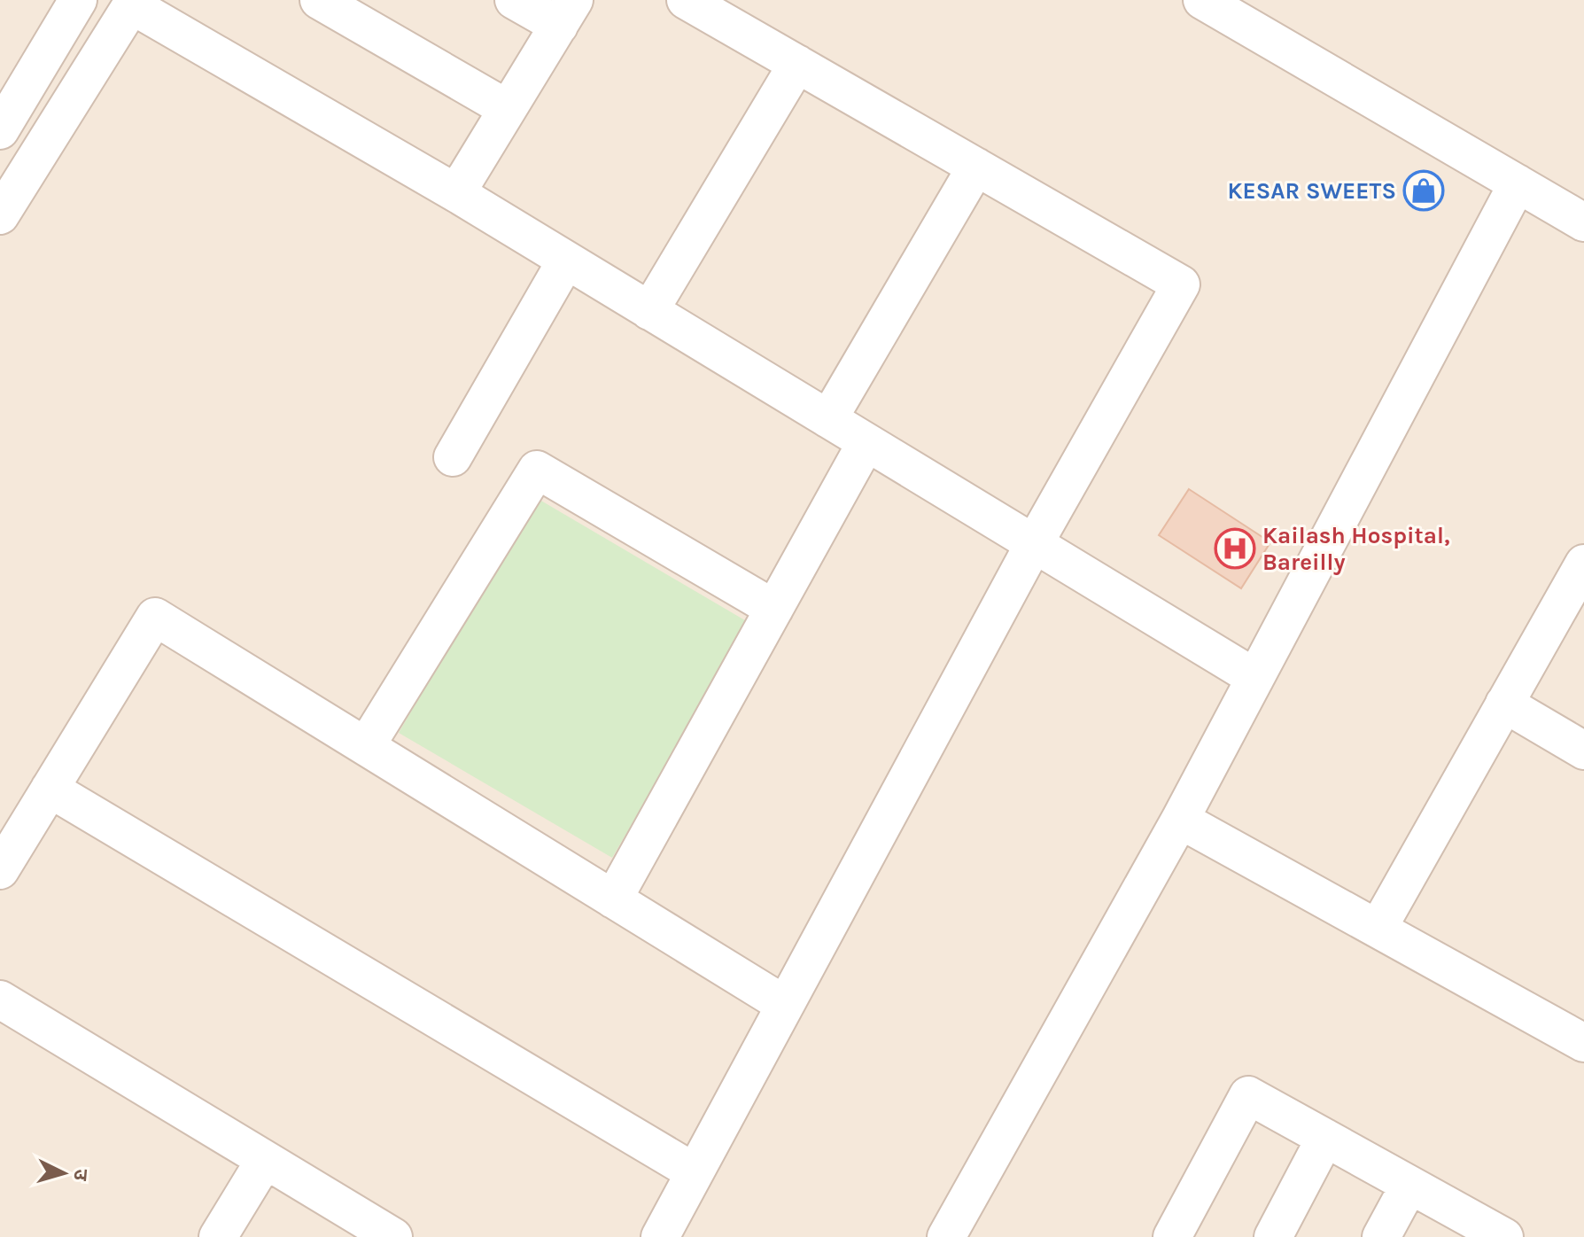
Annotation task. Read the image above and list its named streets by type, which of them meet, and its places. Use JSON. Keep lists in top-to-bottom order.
{
  "places": {
    "shop": ["KESAR SWEETS"],
    "hospital": ["Kailash Hospital, Bareilly"]
  },
  "north": "right"
}
